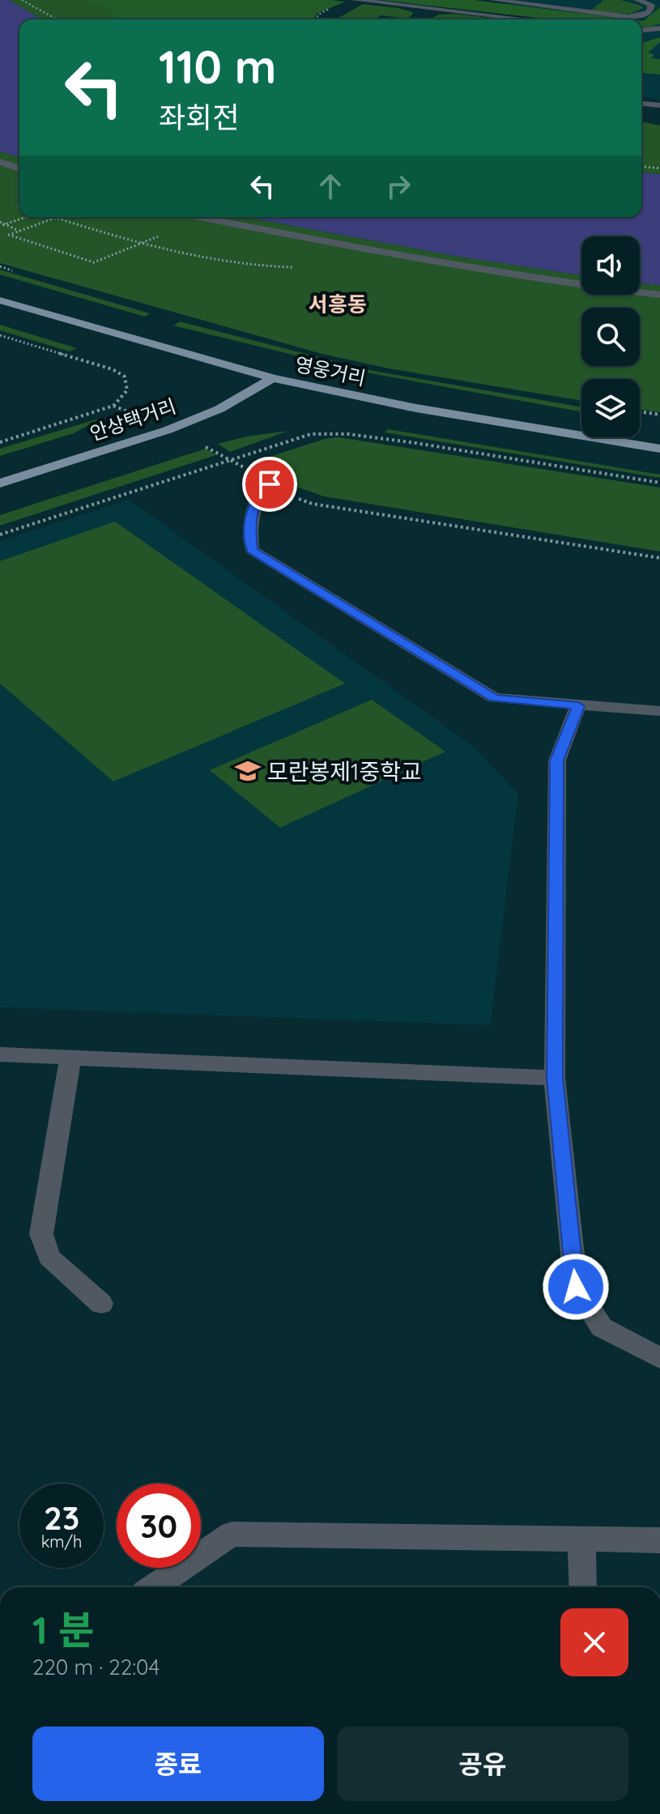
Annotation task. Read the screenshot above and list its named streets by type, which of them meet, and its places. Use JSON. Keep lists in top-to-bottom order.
{
  "streets": {
    "main road": ["영웅거리", "안상택거리"]
  },
  "crossings": [
    ["영웅거리", "안상택거리"]
  ],
  "districts": ["서흥동"],
  "places": {
    "school or university": ["모란봉제1중학교"]
  },
  "page": {
    "turn": ["110 m", "좌회전"],
    "speed": "23 km/h",
    "limit": "30",
    "heading": ["1 분", "220 m · 22:04"],
    "buttons": ["종료", "공유"]
  }
}
